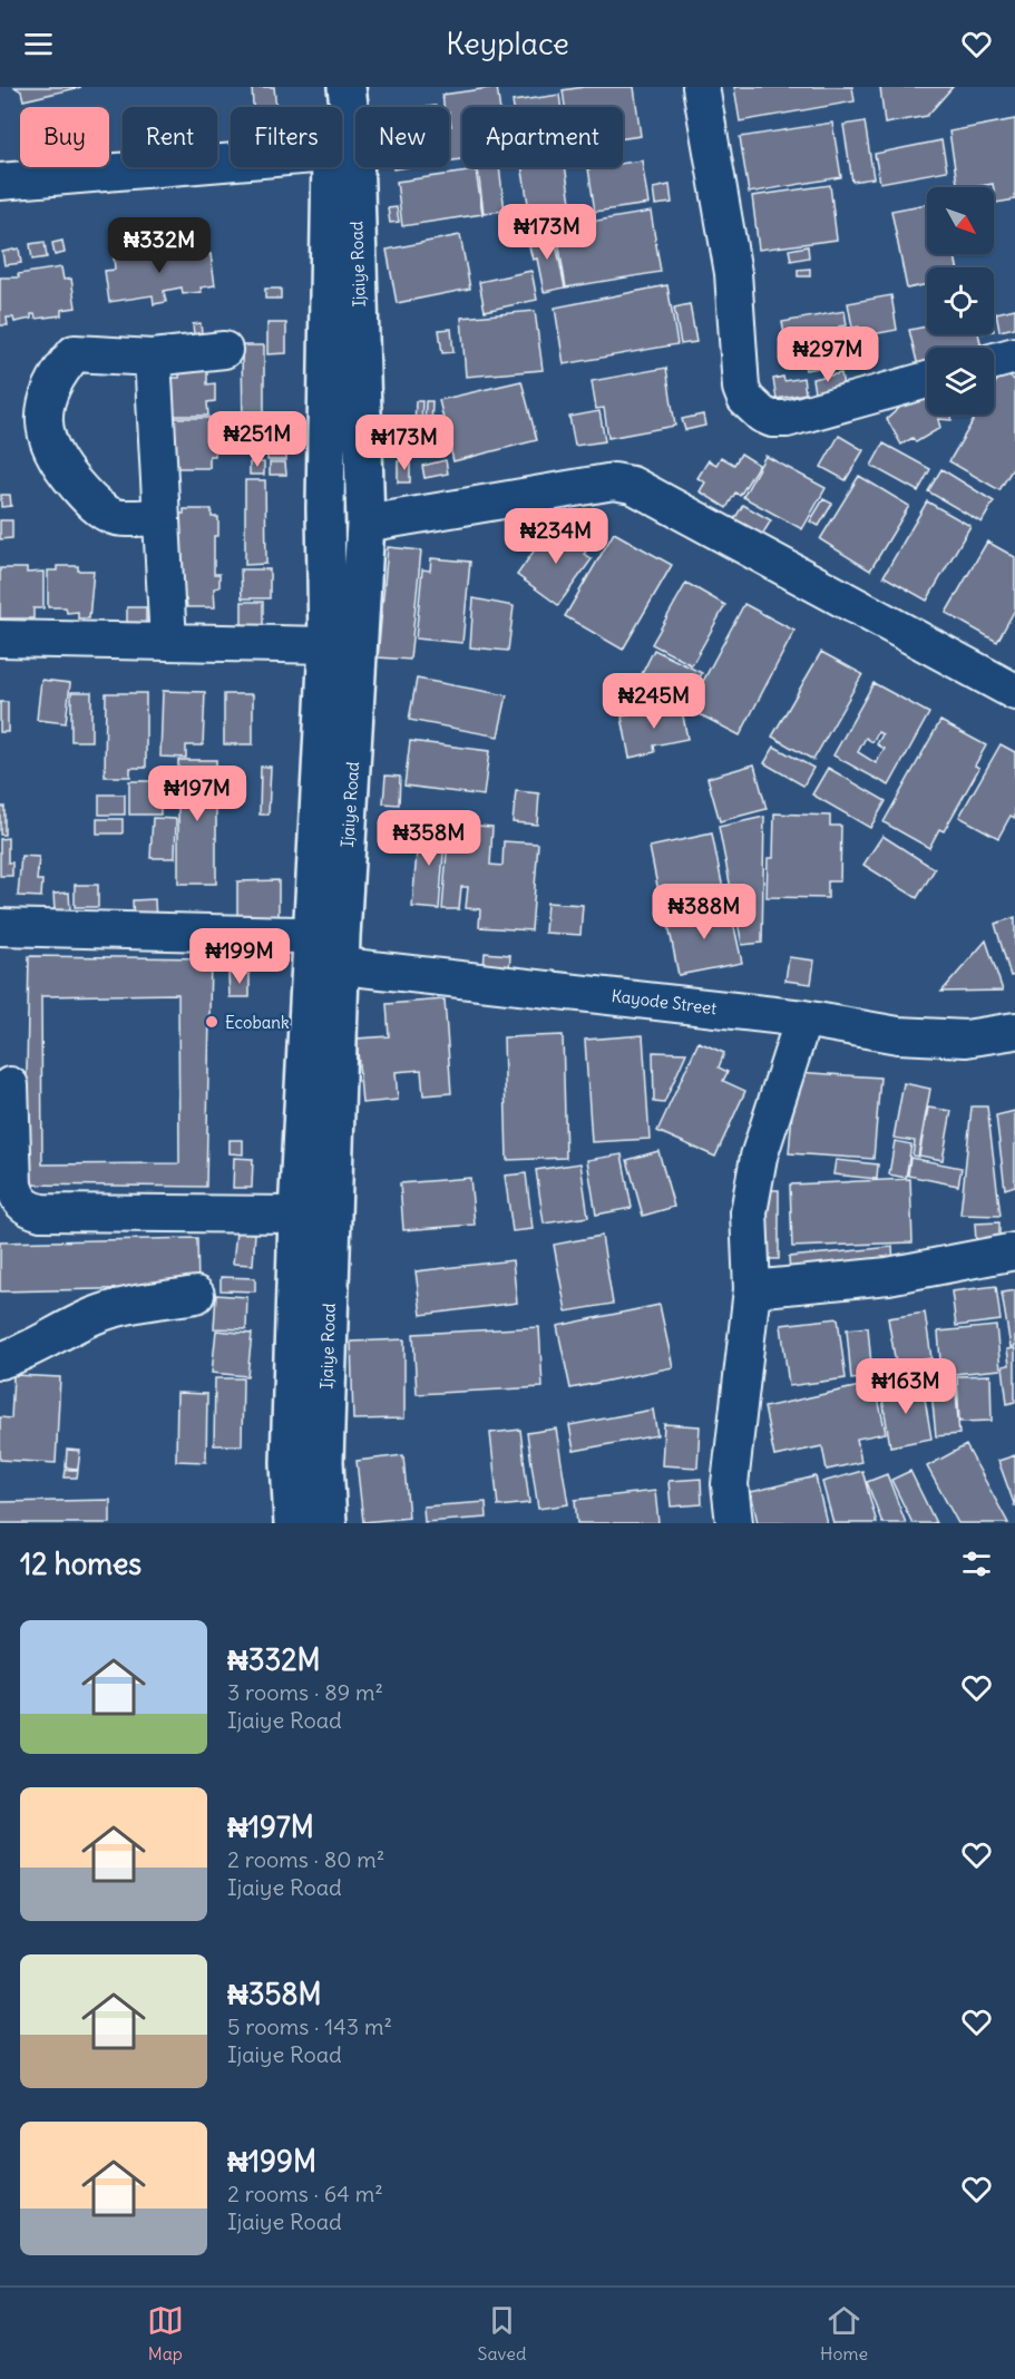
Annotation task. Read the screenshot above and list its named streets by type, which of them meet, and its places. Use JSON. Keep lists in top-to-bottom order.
{
  "streets": {
    "main road": ["Ijaiye Road"],
    "street": ["Kayode Street"]
  },
  "crossings": [
    ["Ijaiye Road", "Kayode Street"]
  ],
  "places": ["Ecobank"],
  "north": "bottom right",
  "page": {
    "header": "Keyplace",
    "chip": [
      "Buy",
      "Rent",
      "Filters",
      "New",
      "Apartment"
    ],
    "price": [
      "₦173M",
      "₦332M",
      "₦297M",
      "₦251M",
      "₦173M",
      "₦234M",
      "₦245M",
      "₦197M",
      "₦358M",
      "₦388M",
      "₦199M",
      "₦163M"
    ],
    "heading": "12 homes",
    "list": [
      {
        "name": "₦332M",
        "note": "3 rooms · 89 m² · Ijaiye Road"
      },
      {
        "name": "₦197M",
        "note": "2 rooms · 80 m² · Ijaiye Road"
      },
      {
        "name": "₦358M",
        "note": "5 rooms · 143 m² · Ijaiye Road"
      },
      {
        "name": "₦199M",
        "note": "2 rooms · 64 m² · Ijaiye Road"
      }
    ],
    "tabs": ["Map", "Saved", "Home"]
  }
}
